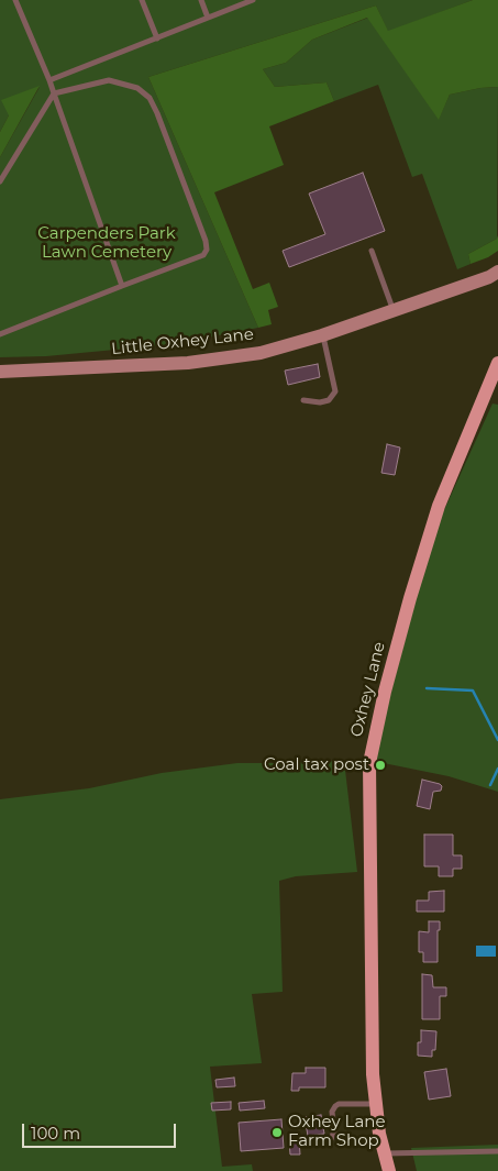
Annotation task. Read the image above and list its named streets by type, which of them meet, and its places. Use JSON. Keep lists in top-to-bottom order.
{
  "streets": {
    "main road": ["Little Oxhey Lane", "Oxhey Lane"]
  },
  "parks": ["Carpenders Park Lawn Cemetery"],
  "places": ["Coal tax post", "Oxhey Lane Farm Shop"],
  "scale_bar": "100 m"
}
